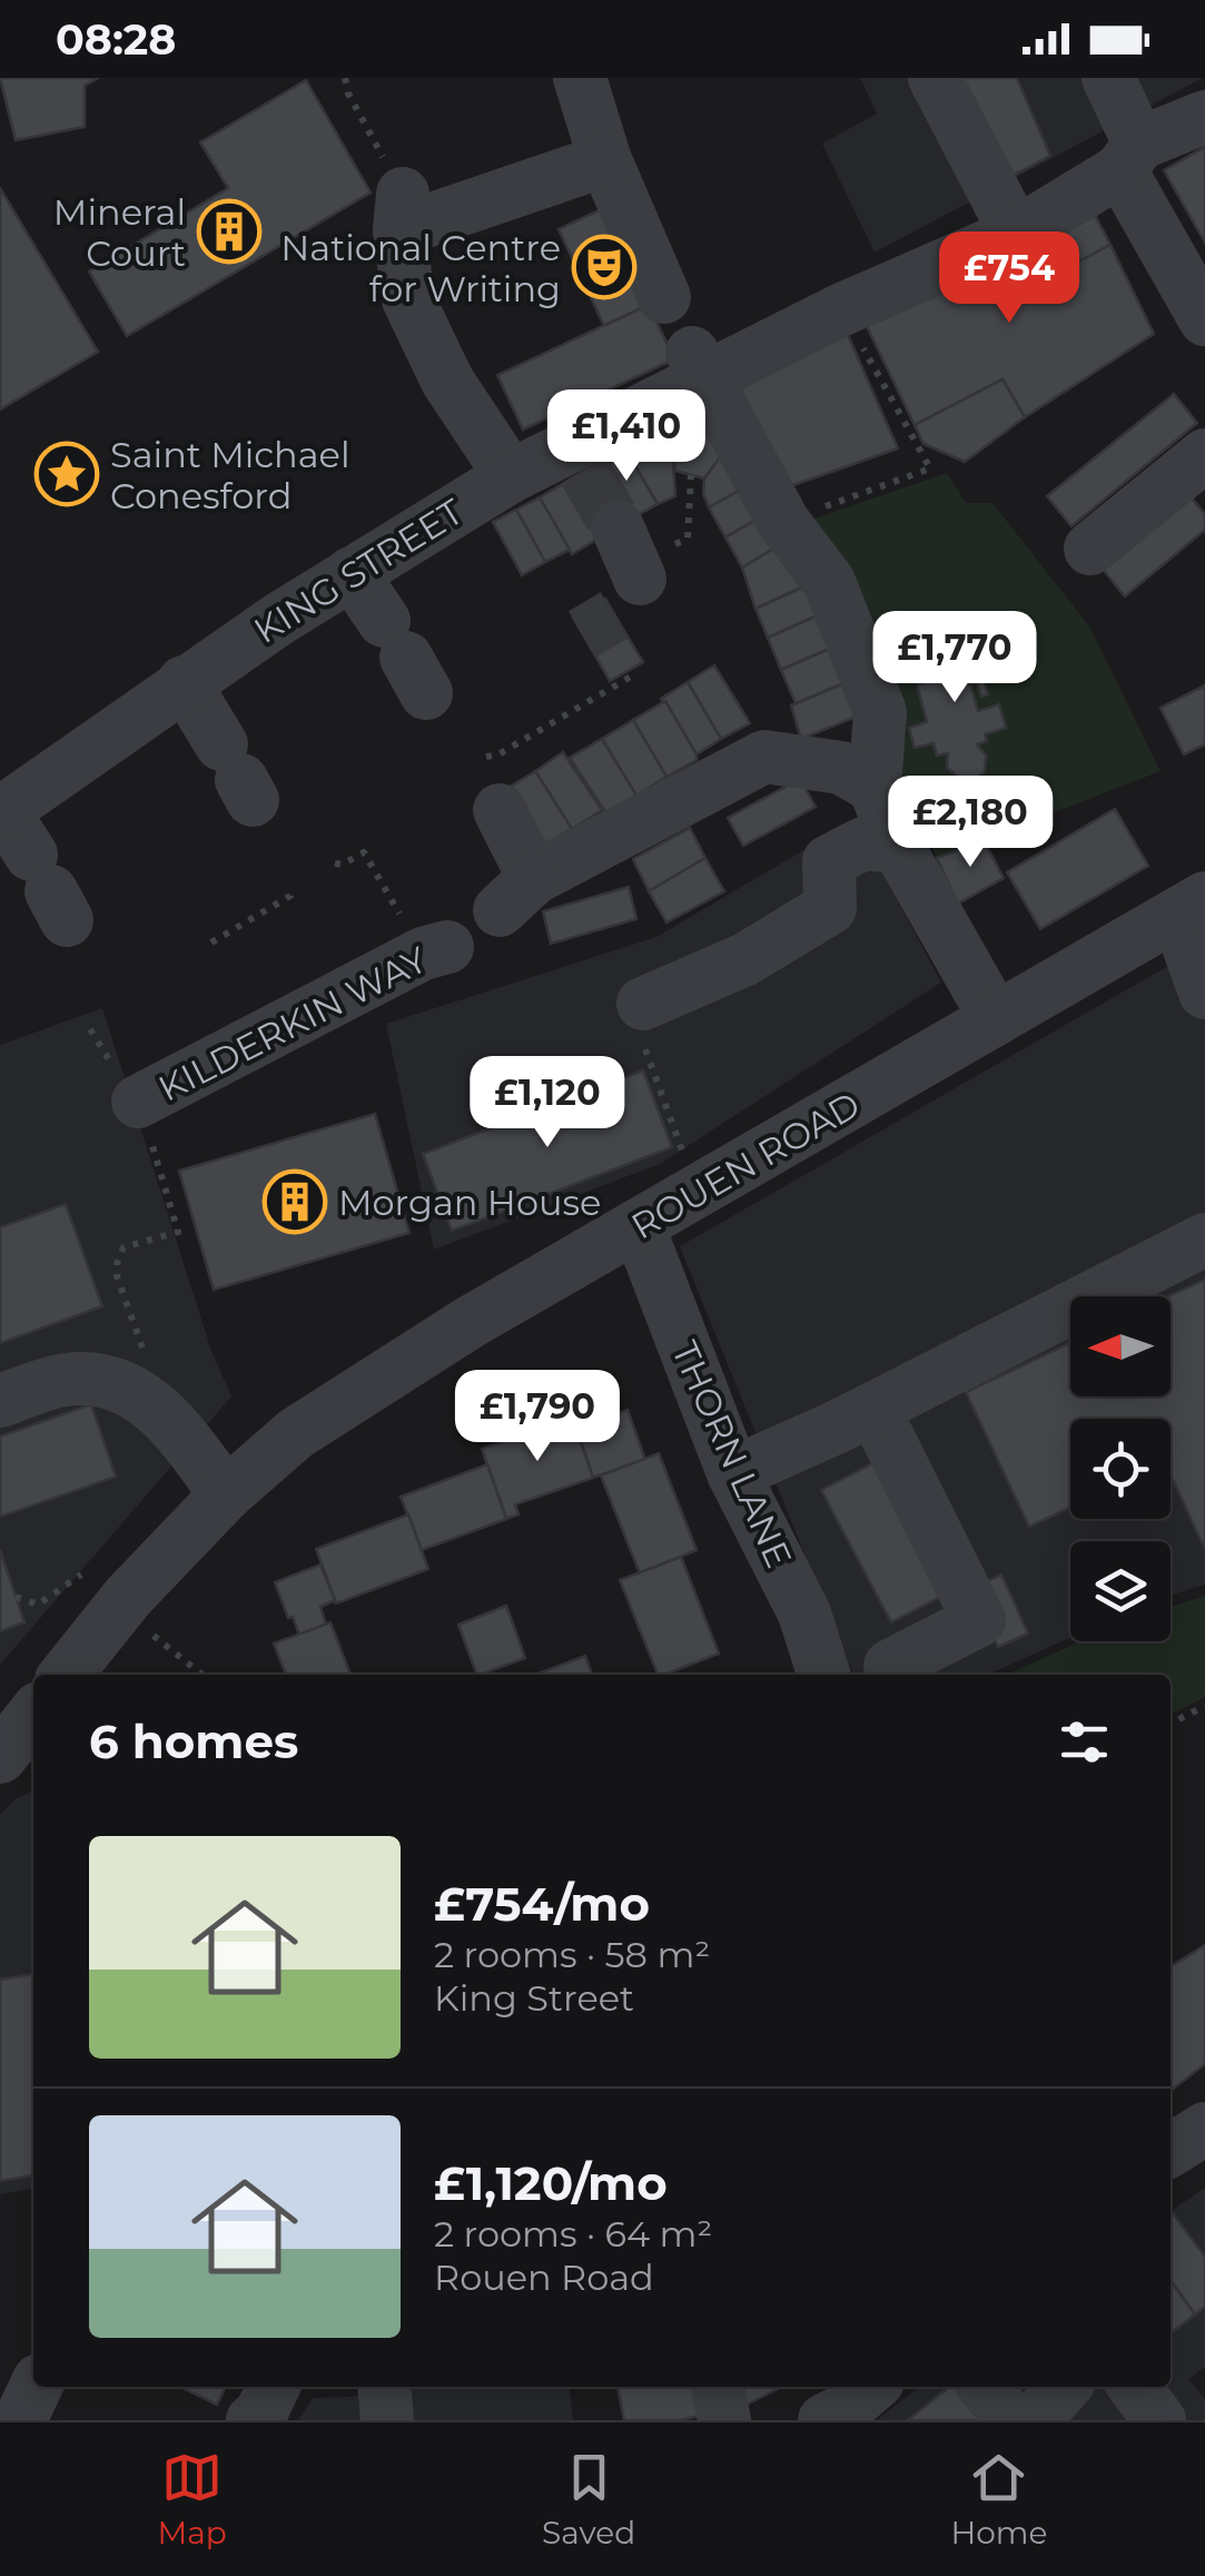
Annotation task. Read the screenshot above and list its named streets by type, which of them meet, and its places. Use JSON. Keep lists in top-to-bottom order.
{
  "streets": {
    "street": [
      "KING STREET",
      "KILDERKIN WAY",
      "ROUEN ROAD",
      "THORN LANE"
    ]
  },
  "crossings": [
    ["ROUEN ROAD", "THORN LANE"]
  ],
  "places": {
    "building": ["Mineral Court", "Morgan House"],
    "theatre": ["National Centre for Writing"],
    "place": ["Saint Michael Conesford"]
  },
  "north": "left",
  "page": {
    "status": "08:28",
    "price": [
      "£754",
      "£1,410",
      "£1,770",
      "£2,180",
      "£1,120",
      "£1,790"
    ],
    "heading": "6 homes",
    "list": [
      {
        "name": "£754/mo",
        "note": "2 rooms · 58 m² · King Street"
      },
      {
        "name": "£1,120/mo",
        "note": "2 rooms · 64 m² · Rouen Road"
      }
    ],
    "tabs": ["Map", "Saved", "Home"]
  }
}
